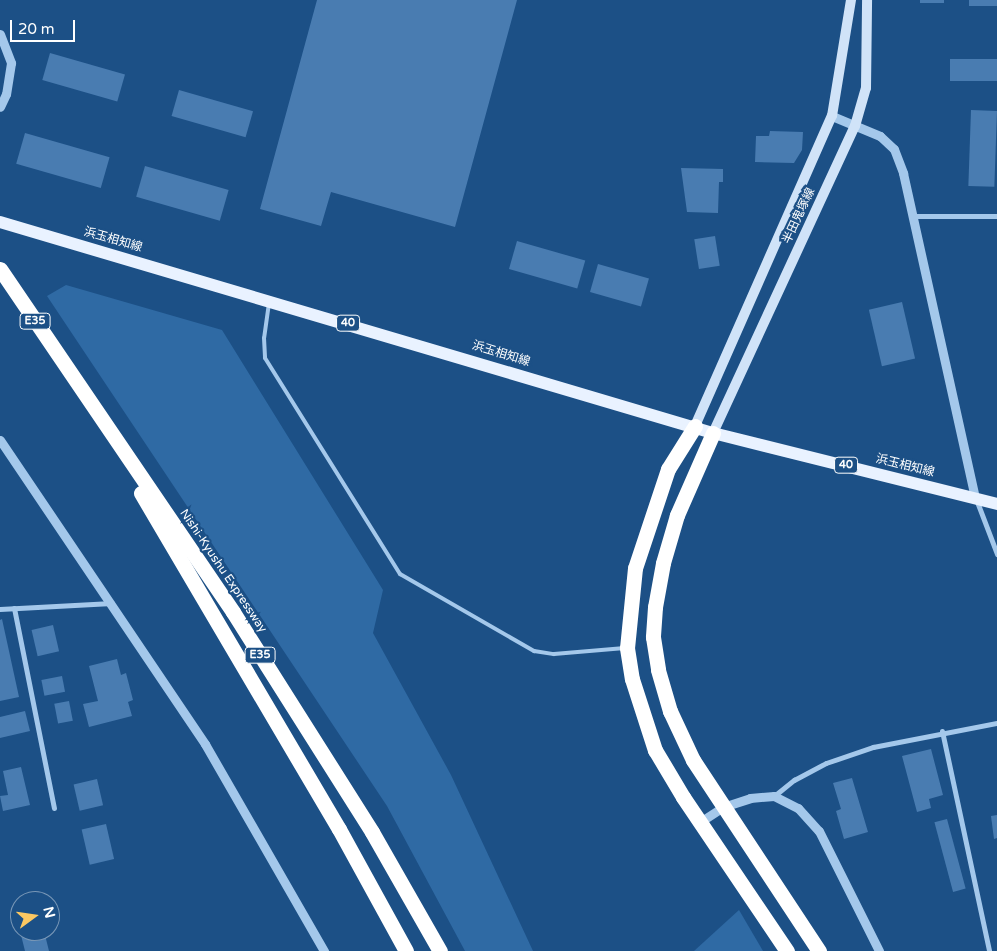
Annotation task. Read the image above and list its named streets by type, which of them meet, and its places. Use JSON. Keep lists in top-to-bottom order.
{
  "streets": {
    "highway": ["E35", "Nishi-Kyushu Expressway"],
    "main road": ["半田鬼塚線", "浜玉相知線", "40"]
  },
  "crossings": [
    ["半田鬼塚線", "浜玉相知線"]
  ],
  "scale_bar": "20 m",
  "north": "right"
}
